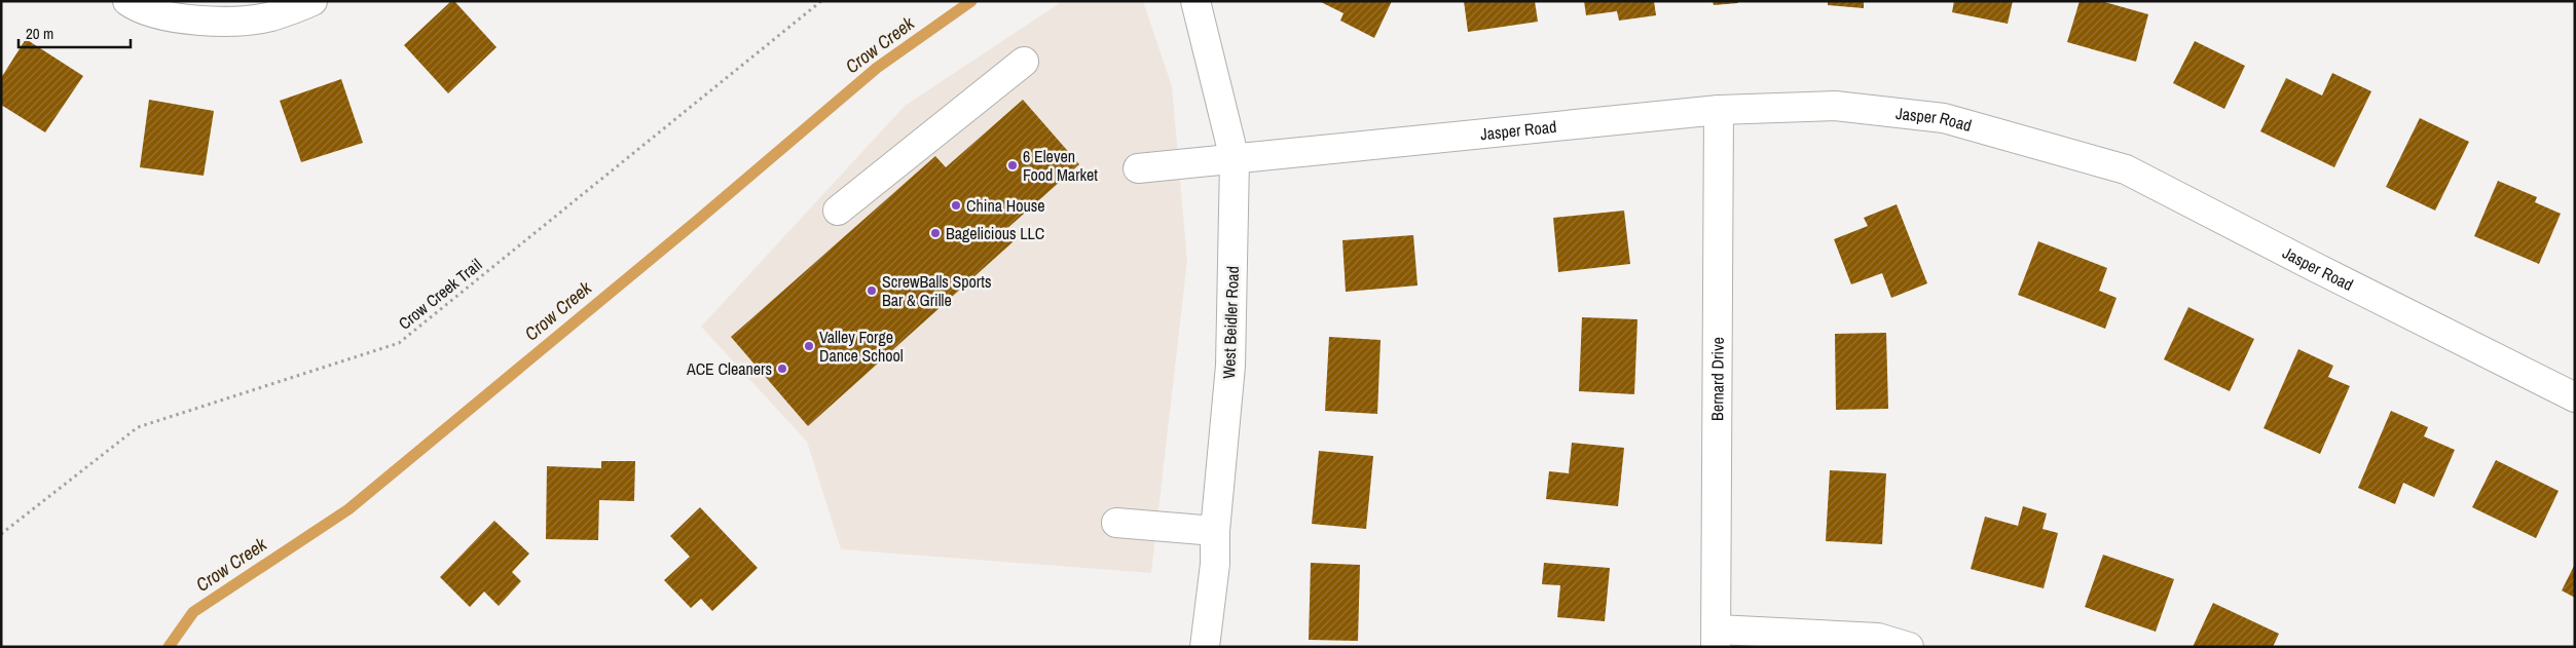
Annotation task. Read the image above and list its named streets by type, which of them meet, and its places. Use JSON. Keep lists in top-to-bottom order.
{
  "streets": {
    "street": ["Jasper Road", "West Beidler Road", "Bernard Drive"],
    "path": ["Crow Creek Trail"]
  },
  "crossings": [
    ["Jasper Road", "West Beidler Road"],
    ["Jasper Road", "Bernard Drive"]
  ],
  "water": ["Crow Creek"],
  "places": [
    "6 Eleven Food Market",
    "China House",
    "Bagelicious LLC",
    "ScrewBalls Sports Bar & Grille",
    "Valley Forge Dance School",
    "ACE Cleaners"
  ],
  "scale_bar": "20 m"
}
